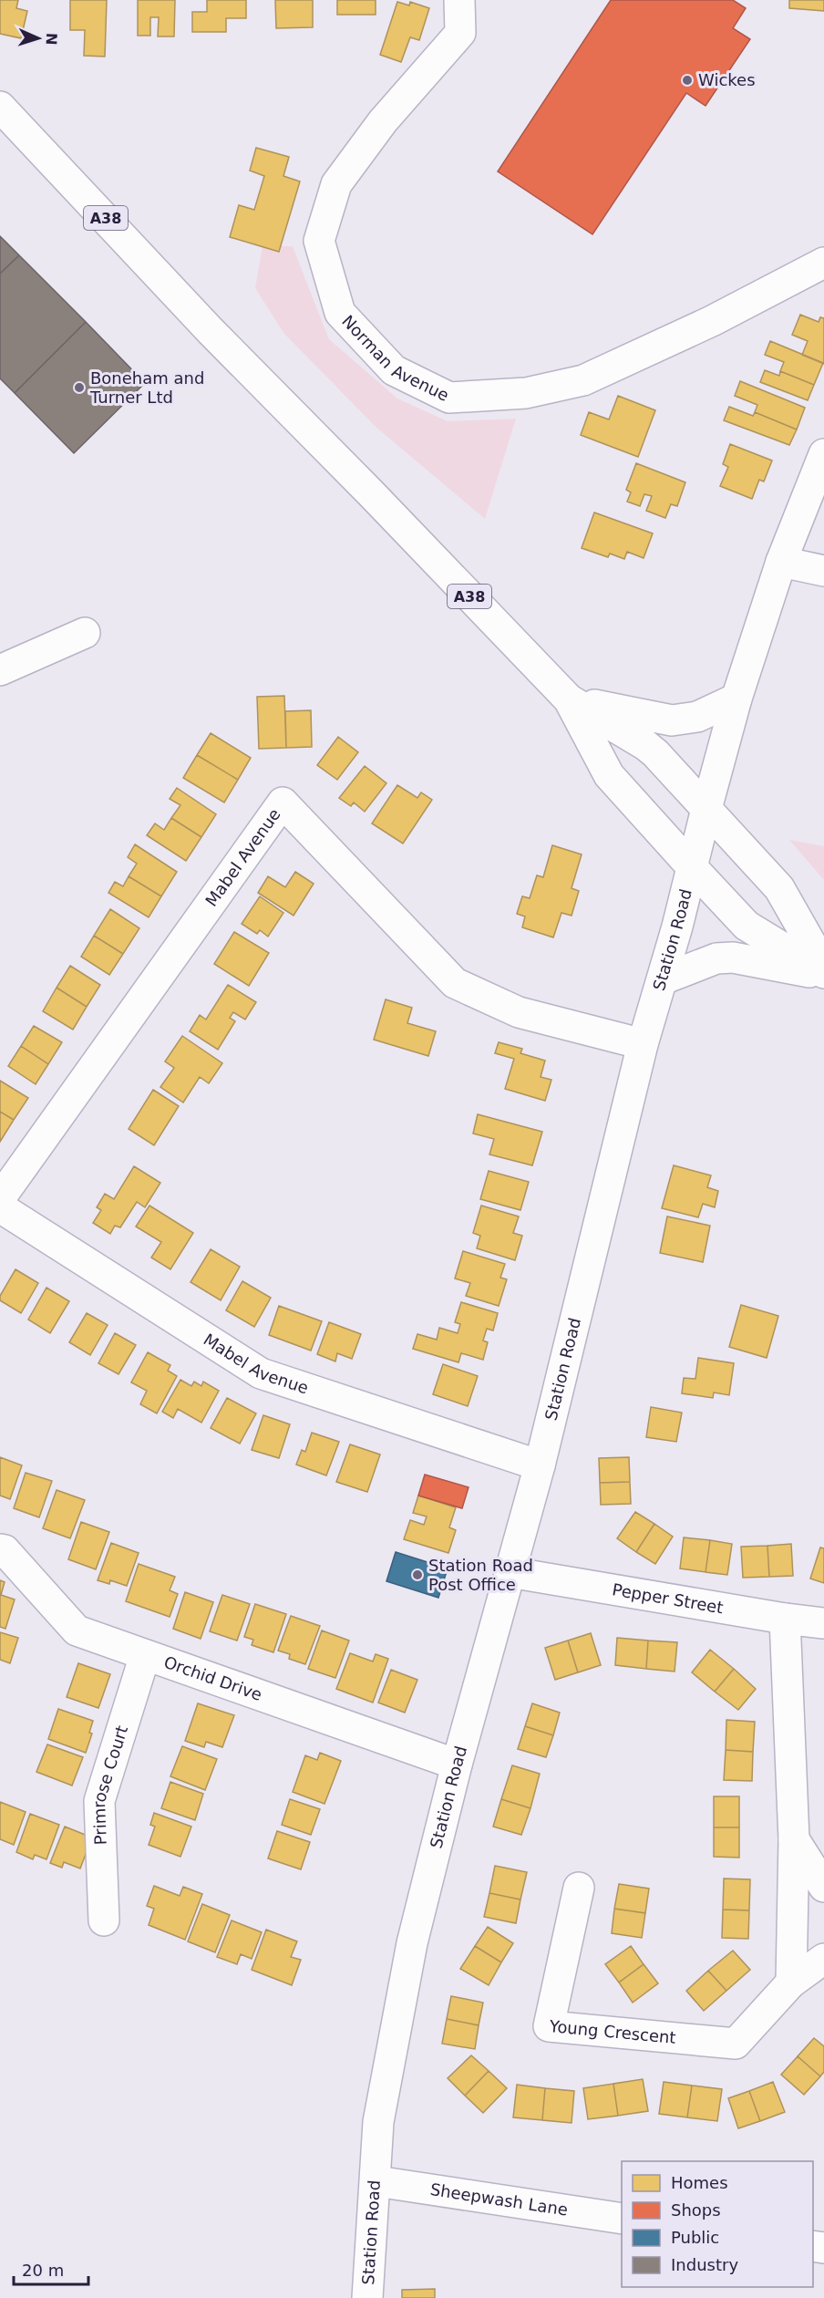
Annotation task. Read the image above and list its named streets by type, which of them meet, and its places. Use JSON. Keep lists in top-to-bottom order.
{
  "streets": {
    "main road": [
      "A38",
      "Norman Avenue",
      "Mabel Avenue",
      "Station Road",
      "Pepper Street",
      "Orchid Drive",
      "Primrose Court",
      "Young Crescent",
      "Sheepwash Lane"
    ]
  },
  "crossings": [
    ["A38", "Station Road"],
    ["Mabel Avenue", "Station Road"],
    ["Station Road", "Pepper Street"],
    ["Station Road", "Orchid Drive"],
    ["Station Road", "Sheepwash Lane"],
    ["Orchid Drive", "Primrose Court"]
  ],
  "places": ["Wickes", "Boneham and Turner Ltd", "Station Road Post Office"],
  "legend": [
    "Homes",
    "Shops",
    "Public",
    "Industry"
  ],
  "scale_bar": "20 m",
  "north": "right"
}
